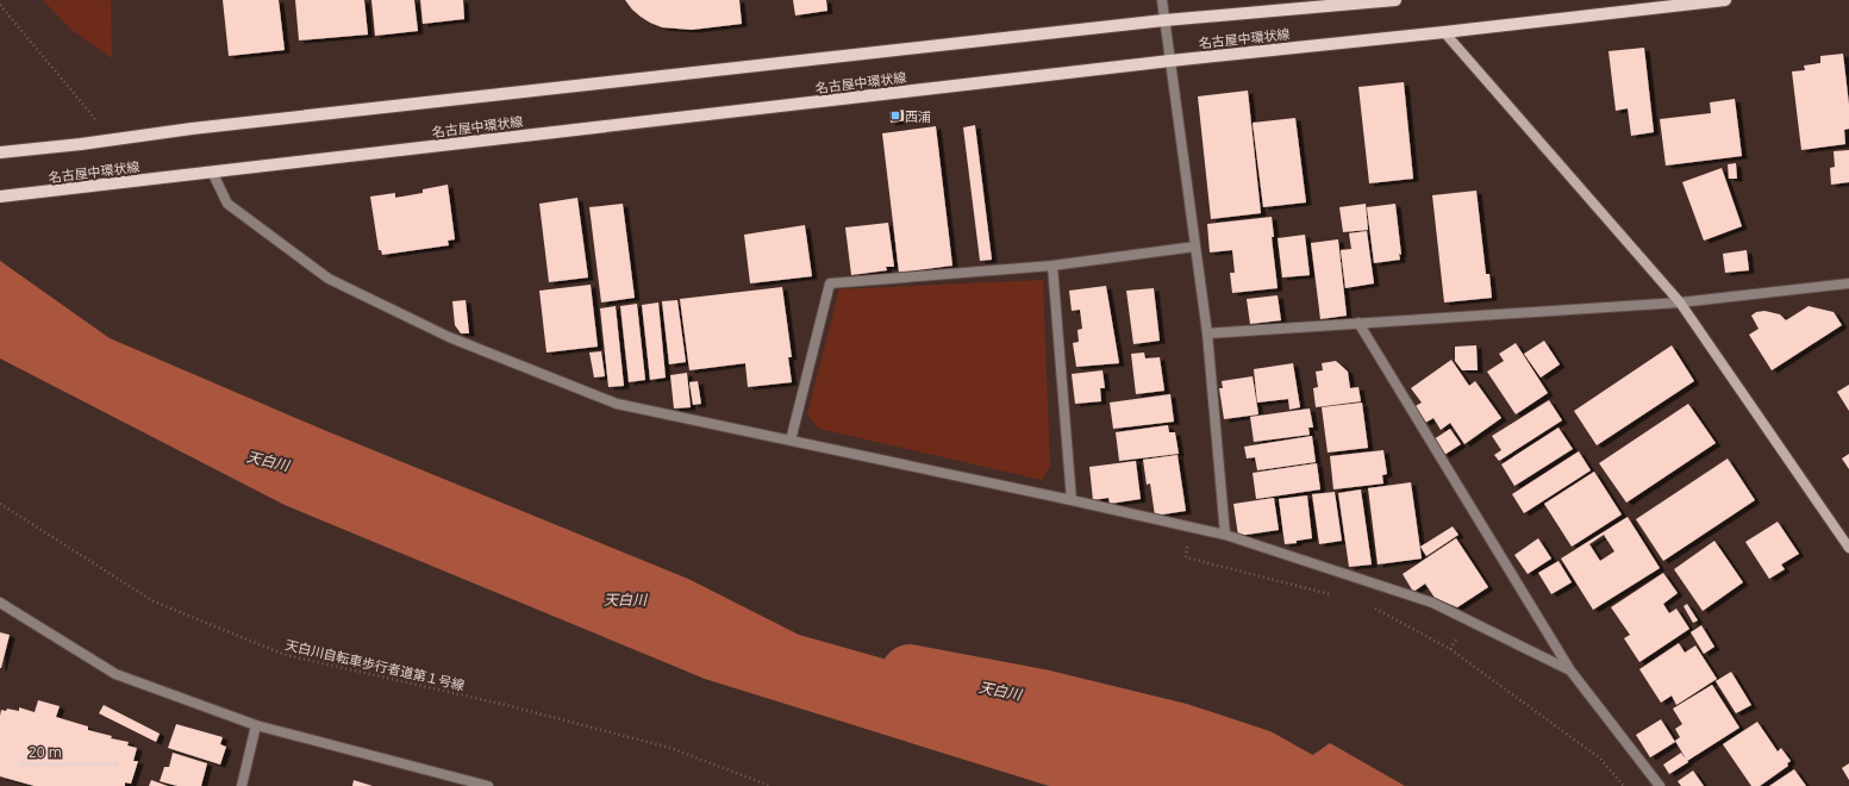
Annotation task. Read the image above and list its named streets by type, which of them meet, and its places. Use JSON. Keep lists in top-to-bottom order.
{
  "streets": {
    "main road": ["名古屋中環状線"],
    "path": ["天白川自転車歩行者道第１号線"]
  },
  "water": ["天白川"],
  "places": {
    "transit": ["西浦"]
  },
  "scale_bar": "20 m"
}
